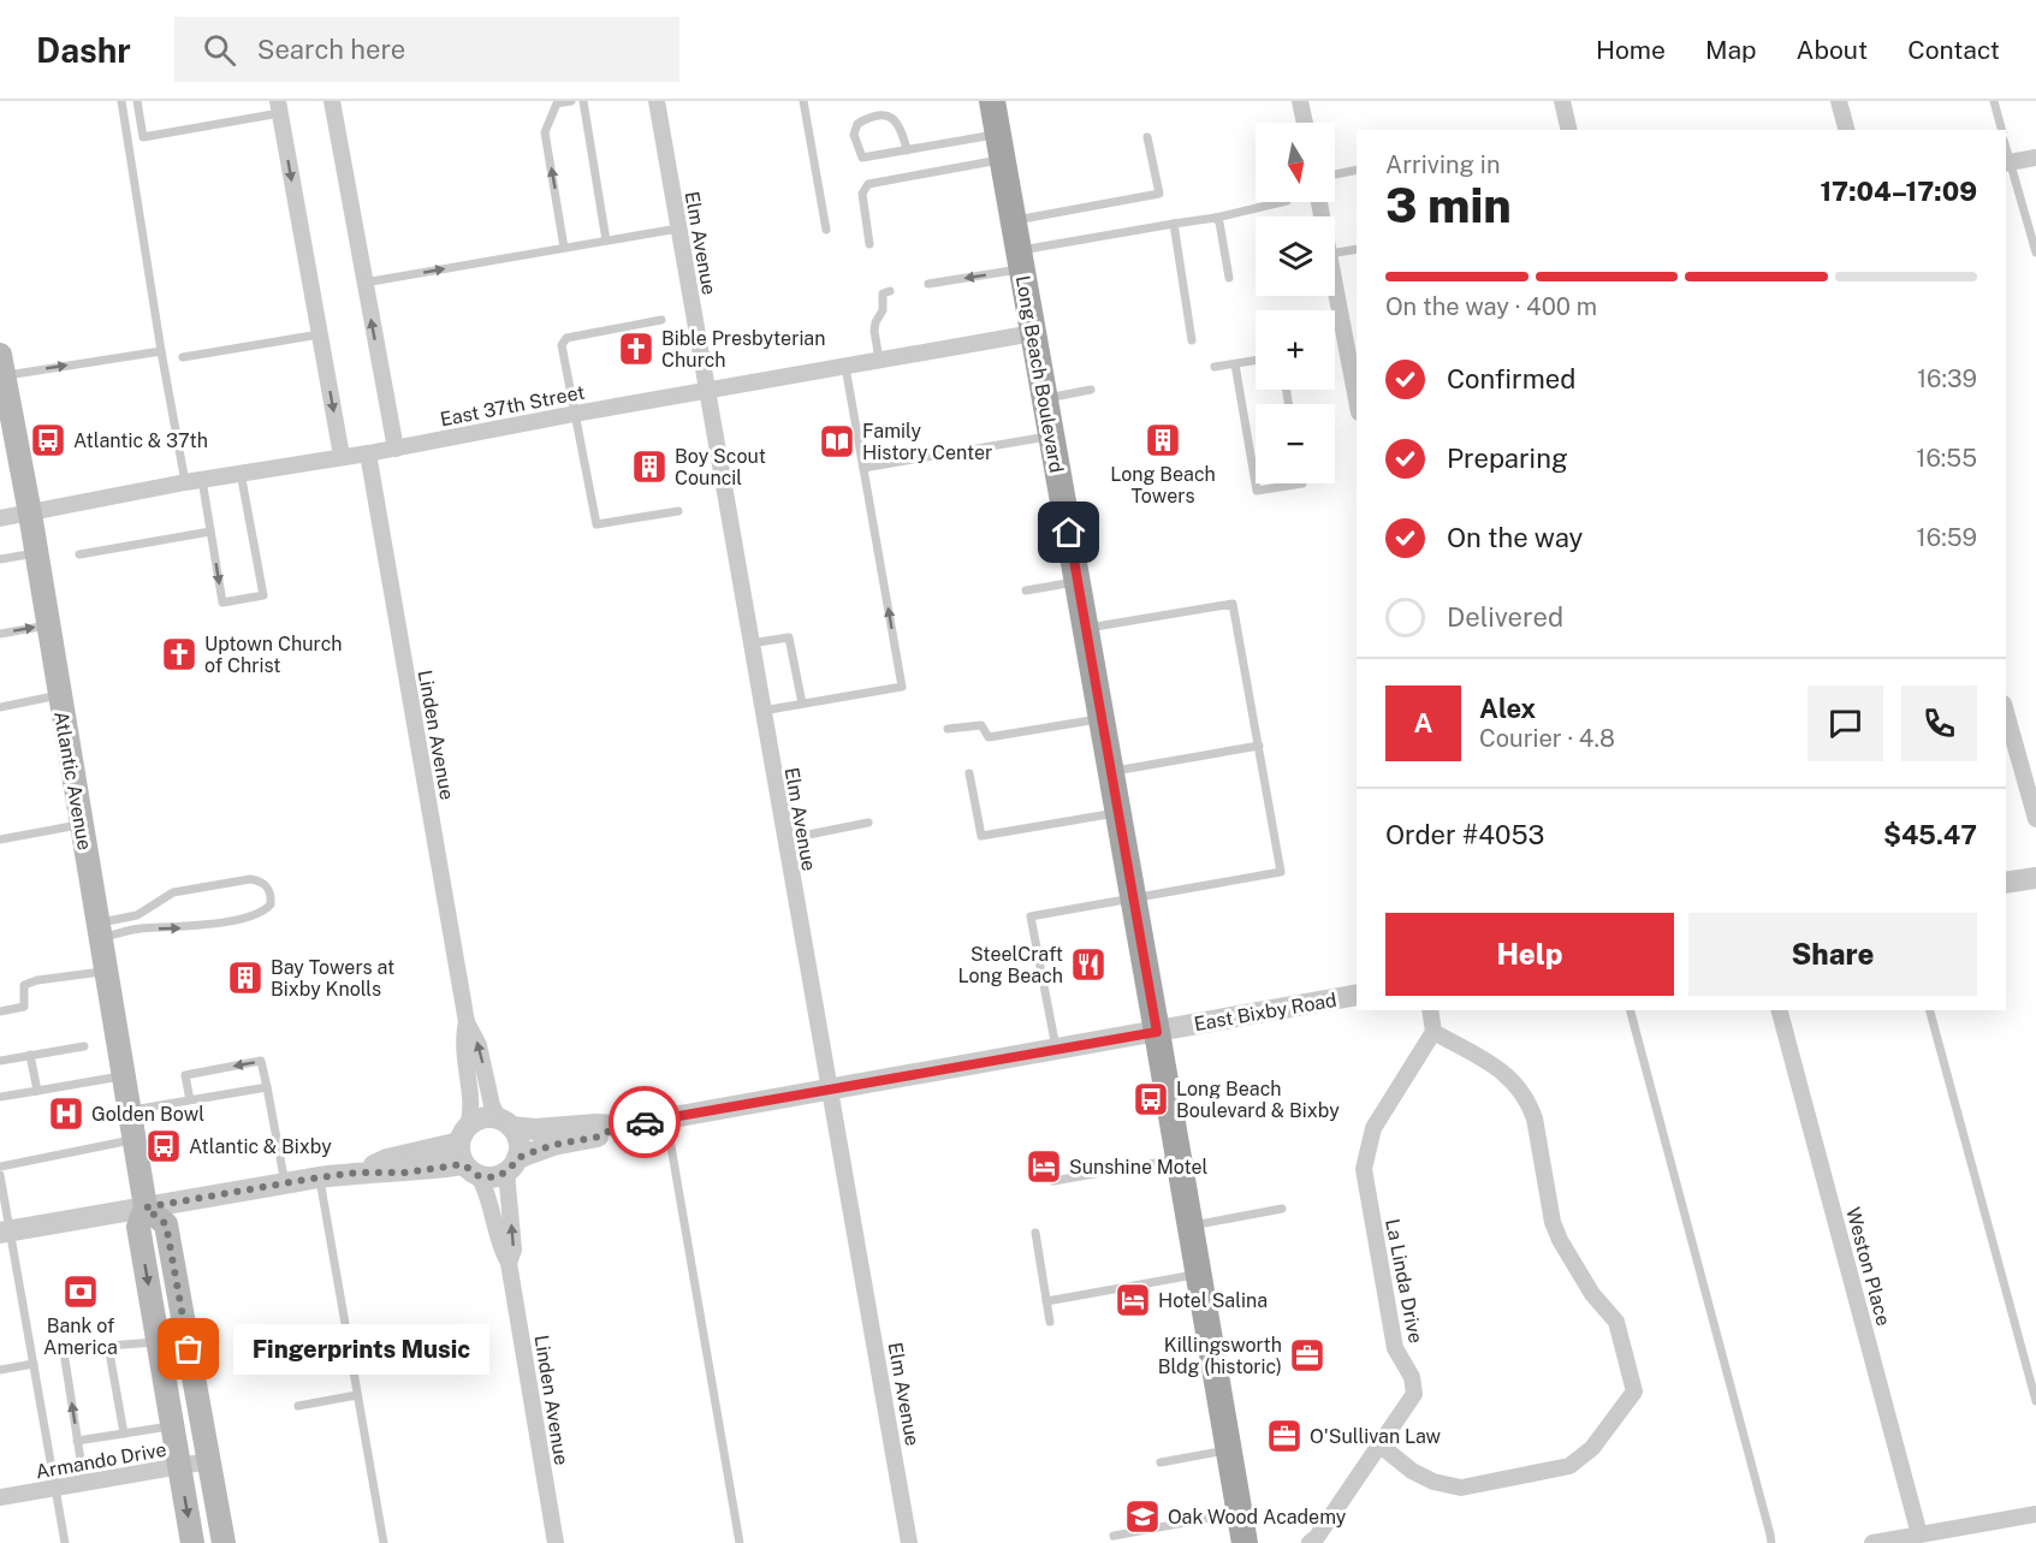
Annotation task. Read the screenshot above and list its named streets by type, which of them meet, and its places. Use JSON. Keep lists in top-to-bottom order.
{
  "streets": {
    "main road": ["Long Beach Boulevard", "Atlantic Avenue"],
    "street": [
      "Elm Avenue",
      "East 37th Street",
      "Linden Avenue",
      "East Bixby Road",
      "Weston Place",
      "La Linda Drive",
      "Armando Drive"
    ]
  },
  "crossings": [
    ["Elm Avenue", "East 37th Street"],
    ["Elm Avenue", "East Bixby Road"],
    ["Long Beach Boulevard", "East 37th Street"],
    ["Long Beach Boulevard", "East Bixby Road"],
    ["East 37th Street", "Linden Avenue"],
    ["East 37th Street", "Atlantic Avenue"],
    ["Atlantic Avenue", "Armando Drive"]
  ],
  "places": {
    "church": ["Bible Presbyterian Church", "Uptown Church of Christ"],
    "bus stop": ["Atlantic & 37th", "Long Beach Boulevard & Bixby", "Atlantic & Bixby"],
    "building": ["Long Beach Towers", "Boy Scout Council", "Bay Towers at Bixby Knolls"],
    "library": ["Family History Center"],
    "restaurant": ["SteelCraft Long Beach"],
    "hospital": ["Golden Bowl"],
    "hotel": ["Sunshine Motel", "Hotel Salina"],
    "bank": ["Bank of America"],
    "other": ["Fingerprints Music"],
    "office": ["Killingsworth Bldg (historic)", "O'Sullivan Law"],
    "school or university": ["Oak Wood Academy"]
  },
  "north": "bottom",
  "page": {
    "header": "Dashr",
    "search": "Search here",
    "nav": [
      "Home",
      "Map",
      "About",
      "Contact"
    ],
    "map_buttons": ["+", "−"],
    "heading": ["3 min", "Arriving in", "17:04–17:09"],
    "panel": [
      "Alex",
      "Courier · 4.8",
      "Order #4053",
      "$45.47"
    ],
    "bar": "On the way · 400 m",
    "list": [
      ["Confirmed", "16:39"],
      ["Preparing", "16:55"],
      ["On the way", "16:59"],
      "Delivered"
    ],
    "round": "A",
    "buttons": ["Help", "Share"],
    "bubble": "Fingerprints Music"
  }
}
